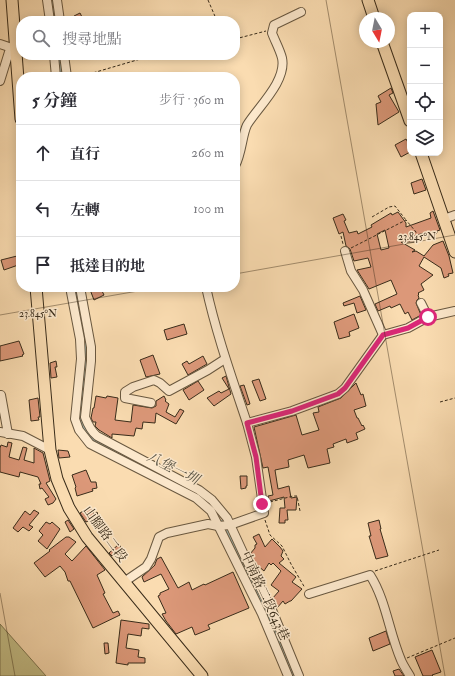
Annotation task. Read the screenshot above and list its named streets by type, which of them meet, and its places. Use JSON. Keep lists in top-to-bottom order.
{
  "streets": {
    "main road": ["山腳路二段"],
    "street": ["中南路二段643巷"]
  },
  "water": ["八堡一圳"],
  "north": "bottom",
  "page": {
    "map_buttons": ["+", "−"],
    "search": "搜尋地點",
    "heading": ["5 分鐘", "步行 · 360 m"],
    "list": [
      ["直行", "260 m"],
      ["左轉", "100 m"],
      "抵達目的地"
    ]
  },
  "coordinates": ["23.845°N"]
}
